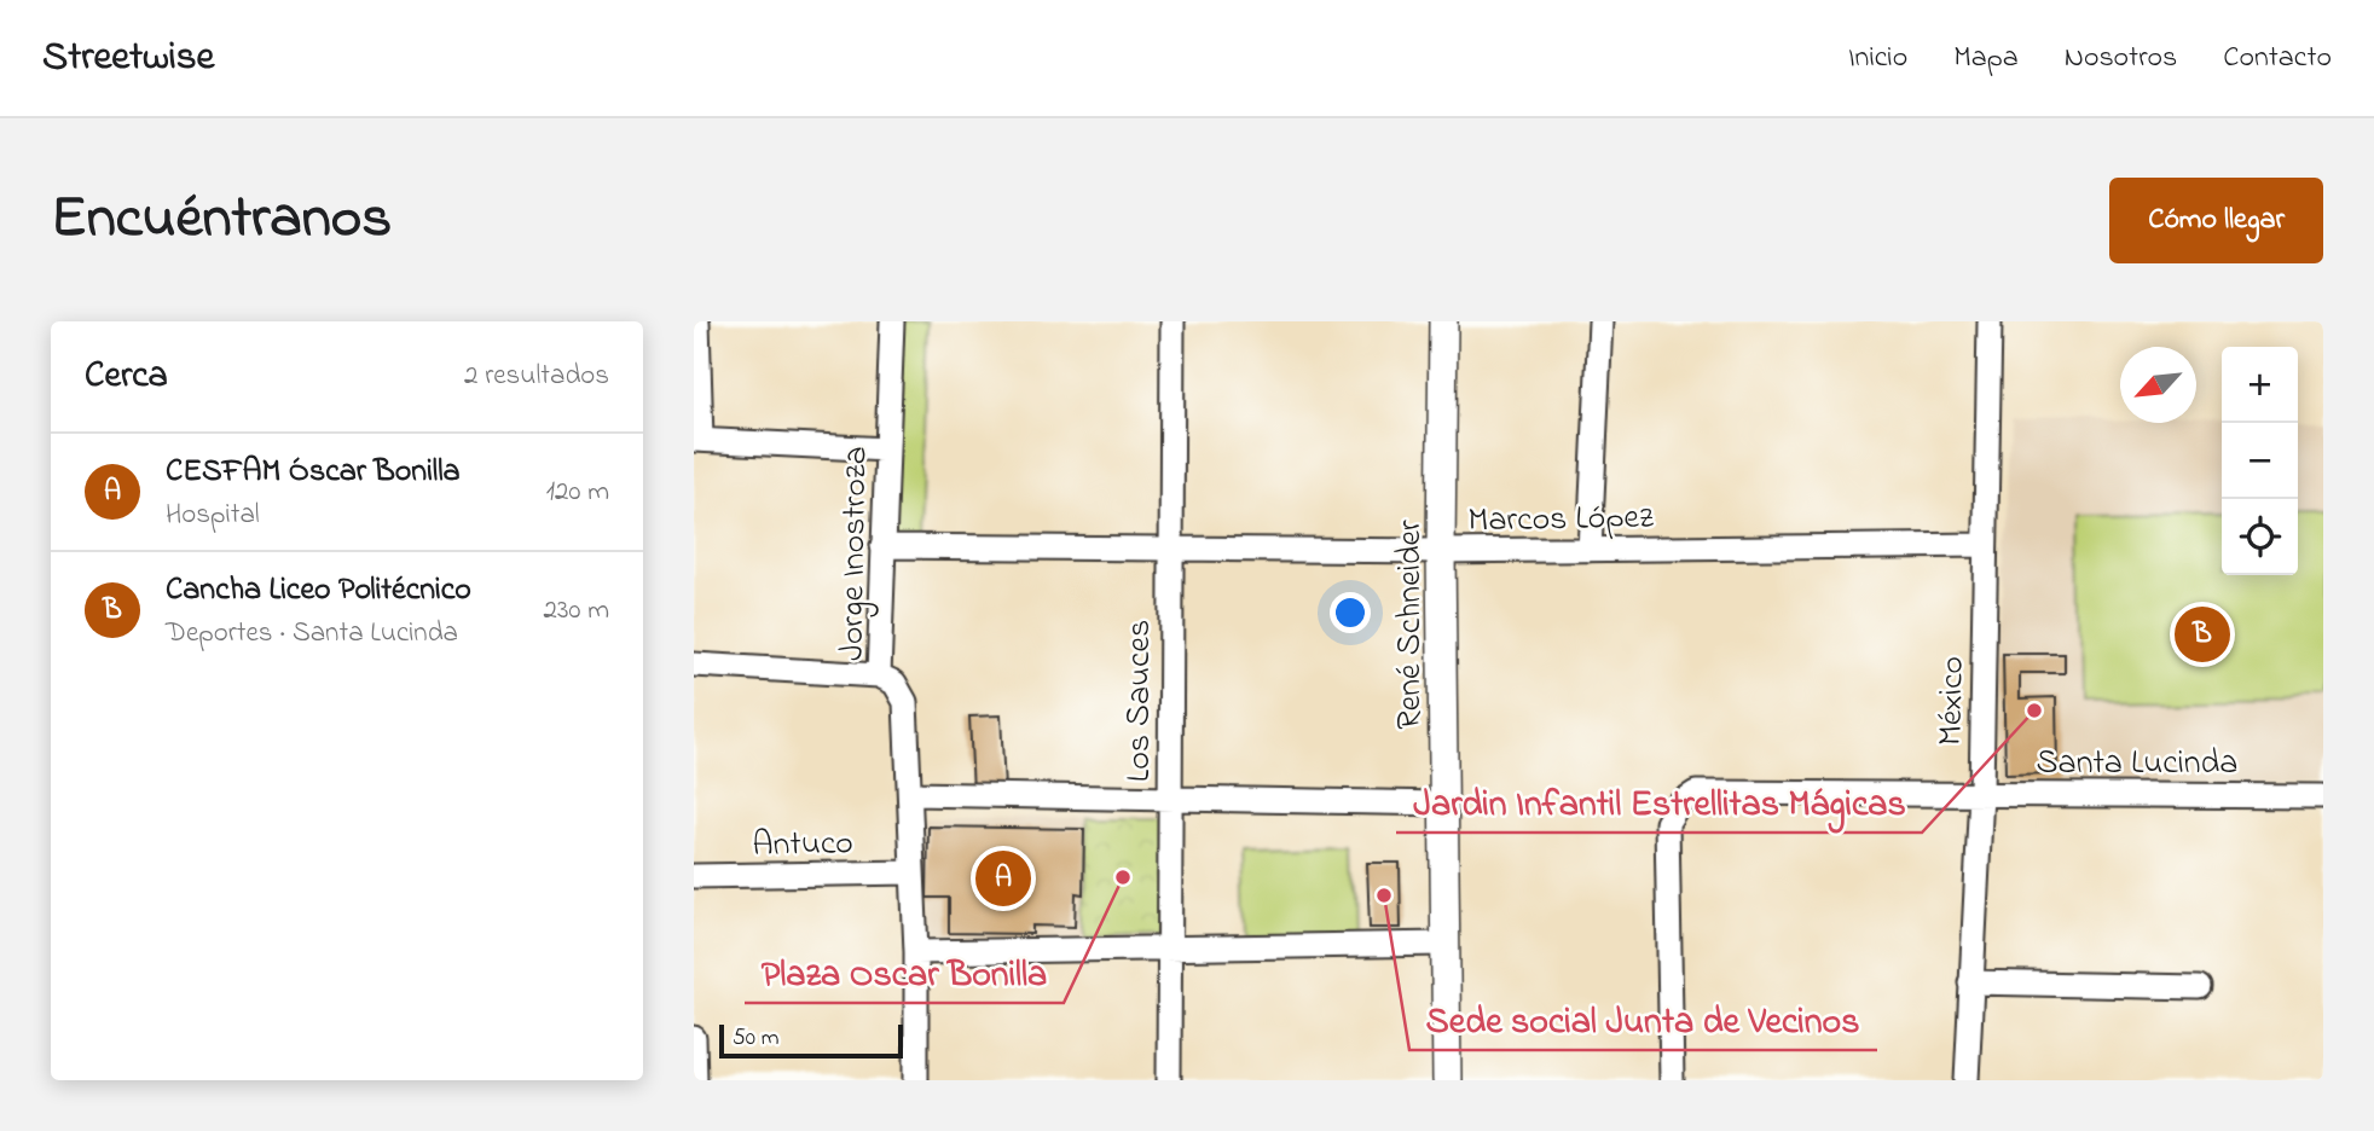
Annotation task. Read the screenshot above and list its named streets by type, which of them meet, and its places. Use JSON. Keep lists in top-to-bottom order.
{
  "streets": {
    "street": [
      "Marcos López",
      "Jorge Inostroza",
      "René Schneider",
      "Los Sauces",
      "México",
      "Santa Lucinda",
      "Antuco"
    ]
  },
  "crossings": [
    ["Marcos López", "Jorge Inostroza"],
    ["Marcos López", "René Schneider"],
    ["Marcos López", "Los Sauces"],
    ["Marcos López", "México"],
    ["Jorge Inostroza", "Antuco"],
    ["México", "Santa Lucinda"]
  ],
  "places": ["Jardin Infantil Estrellitas Mágicas", "Plaza Oscar Bonilla", "Sede social Junta de Vecinos"],
  "scale_bar": "50 m",
  "north": "bottom left",
  "page": {
    "header": "Streetwise",
    "nav": [
      "Inicio",
      "Mapa",
      "Nosotros",
      "Contacto"
    ],
    "title": "Encuéntranos",
    "buttons": "Cómo llegar",
    "heading": ["Cerca", "2 resultados"],
    "map_buttons": ["+", "−"],
    "list": [
      {
        "mark": "A",
        "name": "CESFAM Óscar Bonilla",
        "note": "Hospital",
        "value": "120 m"
      },
      {
        "mark": "B",
        "name": "Cancha Liceo Politécnico",
        "note": "Deportes · Santa Lucinda",
        "value": "230 m"
      }
    ],
    "pins": ["B", "A"],
    "scale": "50 m"
  }
}
